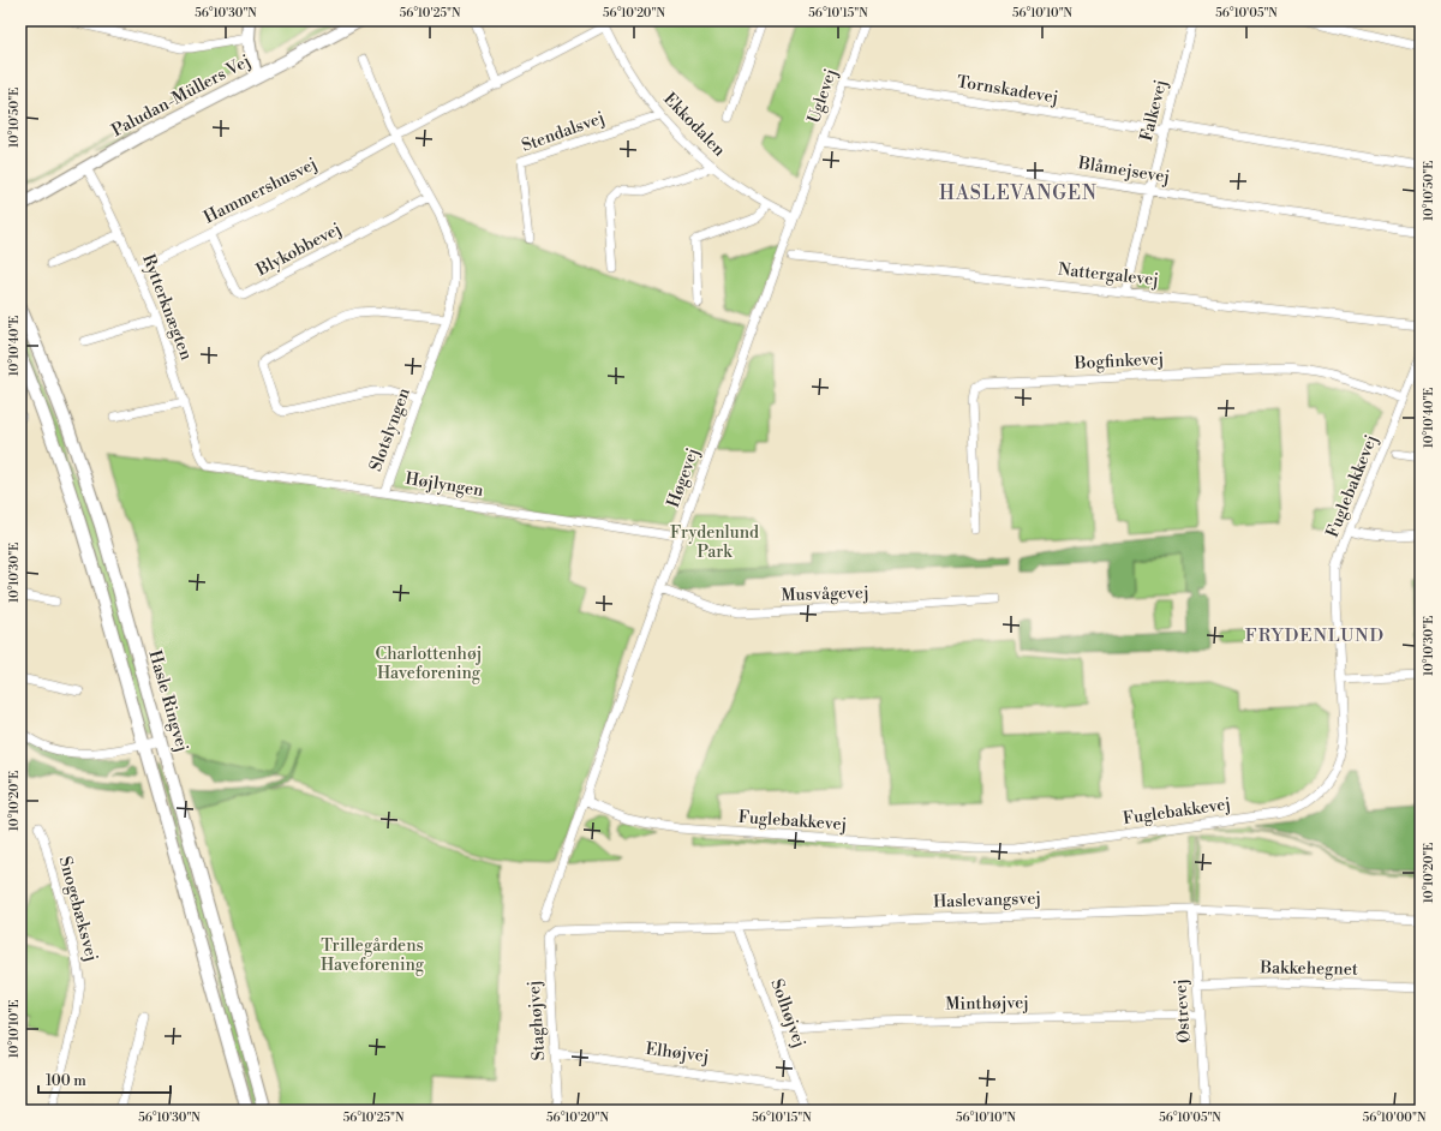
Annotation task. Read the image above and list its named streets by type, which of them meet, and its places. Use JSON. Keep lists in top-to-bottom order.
{
  "streets": {
    "main road": ["Paludan-Müllers Vej", "Hasle Ringvej"],
    "street": [
      "Tornskadevej",
      "Uglevej",
      "Falkevej",
      "Ekkodalen",
      "Stendalsvej",
      "Blåmejsevej",
      "Hammershusvej",
      "Blykobbevej",
      "Nattergalevej",
      "Rytterknægten",
      "Bogfinkevej",
      "Slotslyngen",
      "Høgevej",
      "Højlyngen",
      "Fuglebakkevej",
      "Musvågevej",
      "Haslevangsvej",
      "Snogebæksvej",
      "Bakkehegnet",
      "Minthøjvej",
      "Østrevej",
      "Solhøjvej",
      "Staghøjvej",
      "Elhøjvej"
    ]
  },
  "crossings": [
    ["Tornskadevej", "Uglevej"],
    ["Tornskadevej", "Falkevej"],
    ["Paludan-Müllers Vej", "Rytterknægten"],
    ["Uglevej", "Blåmejsevej"],
    ["Uglevej", "Høgevej"],
    ["Falkevej", "Blåmejsevej"],
    ["Falkevej", "Nattergalevej"],
    ["Ekkodalen", "Stendalsvej"],
    ["Ekkodalen", "Hammershusvej"],
    ["Ekkodalen", "Høgevej"],
    ["Hammershusvej", "Blykobbevej"],
    ["Hammershusvej", "Rytterknægten"],
    ["Hammershusvej", "Slotslyngen"],
    ["Blykobbevej", "Slotslyngen"],
    ["Rytterknægten", "Højlyngen"],
    ["Bogfinkevej", "Fuglebakkevej"],
    ["Slotslyngen", "Højlyngen"],
    ["Høgevej", "Højlyngen"],
    ["Høgevej", "Fuglebakkevej"],
    ["Høgevej", "Musvågevej"],
    ["Haslevangsvej", "Østrevej"],
    ["Haslevangsvej", "Solhøjvej"],
    ["Haslevangsvej", "Staghøjvej"],
    ["Bakkehegnet", "Østrevej"],
    ["Minthøjvej", "Østrevej"],
    ["Minthøjvej", "Solhøjvej"],
    ["Solhøjvej", "Elhøjvej"],
    ["Staghøjvej", "Elhøjvej"]
  ],
  "districts": ["HASLEVANGEN", "FRYDENLUND"],
  "parks": ["Frydenlund Park", "Charlottenhøj Haveforening", "Trillegårdens Haveforening"],
  "scale_bar": "100 m",
  "coordinates": [
    "56°10'30\"N",
    "56°10'25\"N",
    "56°10'20\"N",
    "56°10'15\"N",
    "56°10'10\"N",
    "56°10'05\"N",
    "10°10'50\"E",
    "10°10'40\"E",
    "10°10'30\"E",
    "10°10'20\"E",
    "10°10'10\"E",
    "56°10'00\"N"
  ]
}
